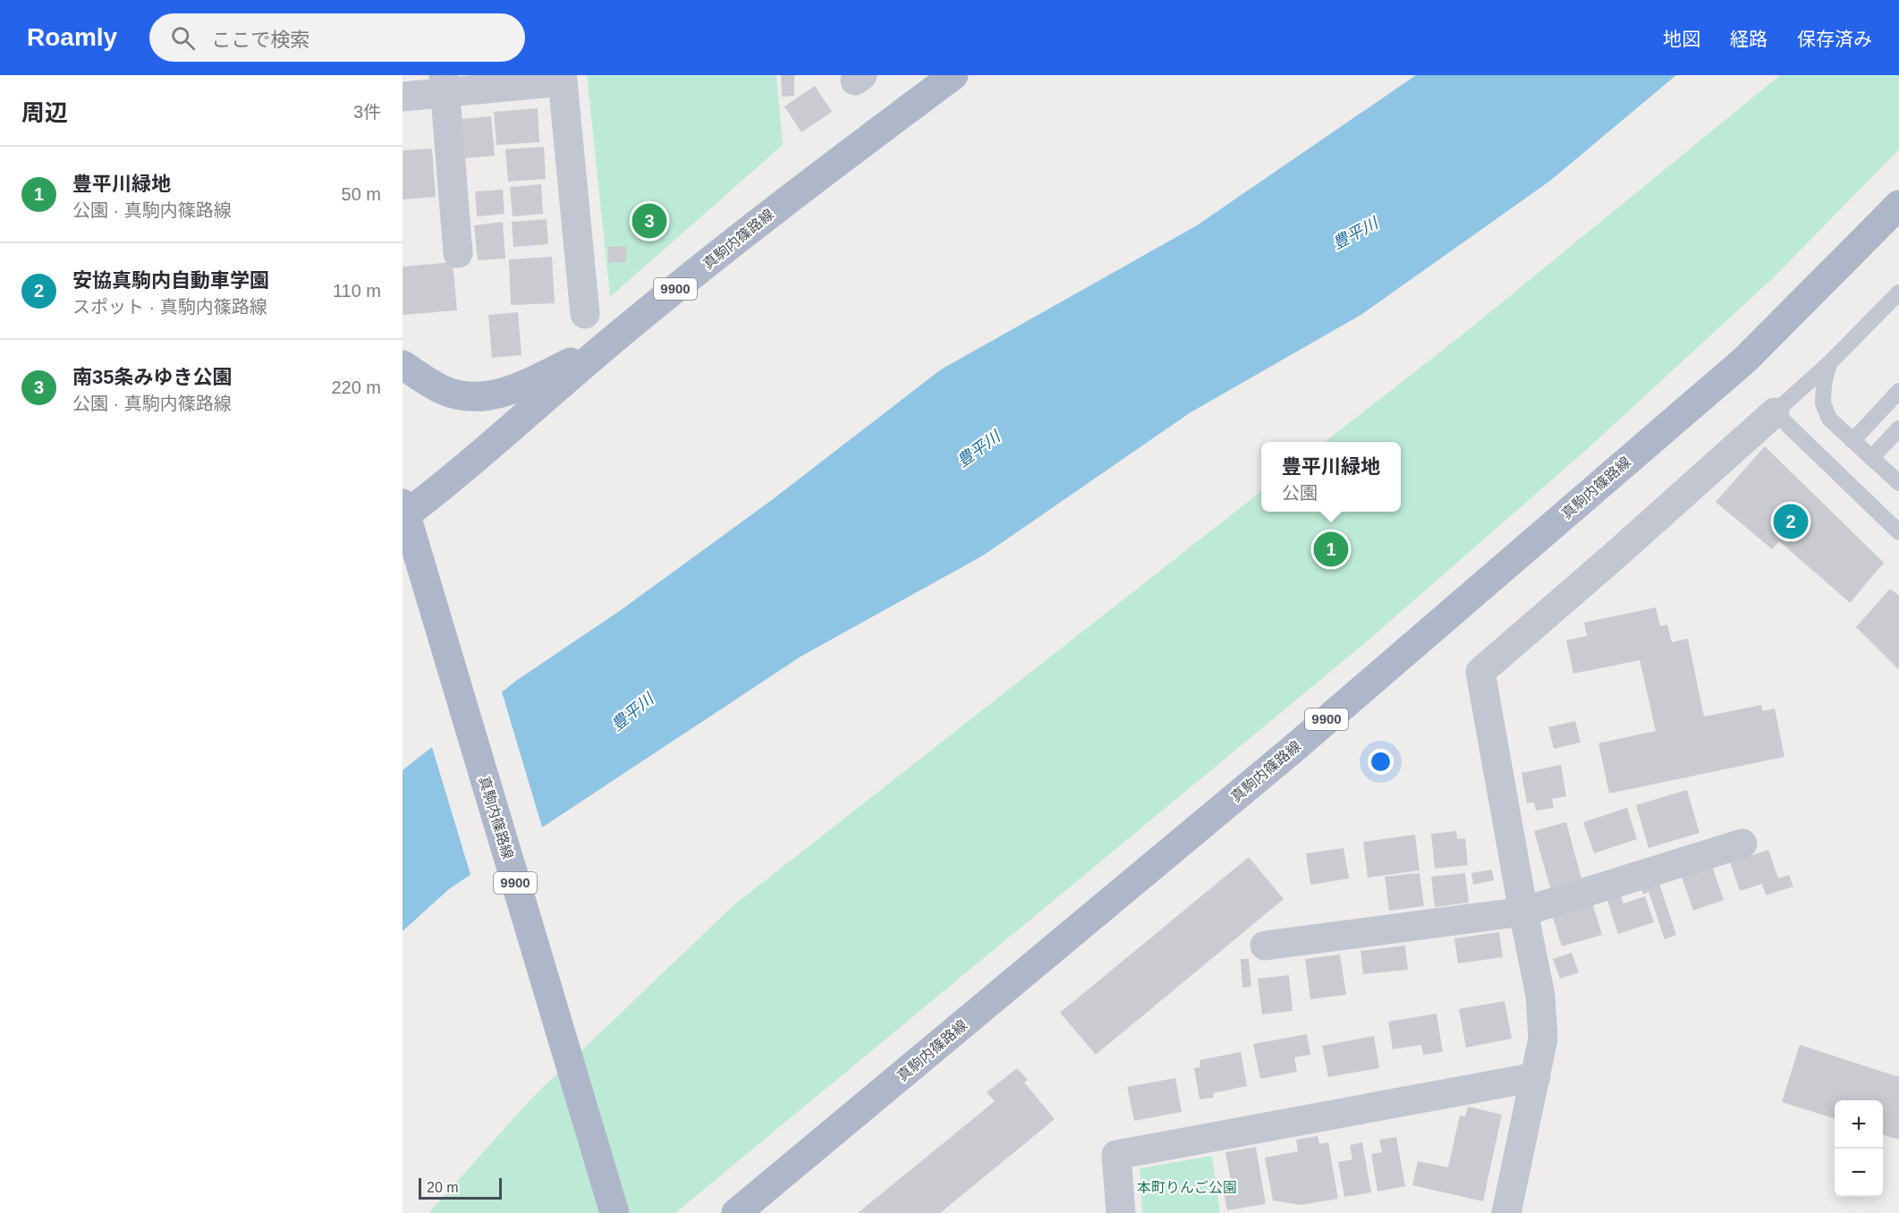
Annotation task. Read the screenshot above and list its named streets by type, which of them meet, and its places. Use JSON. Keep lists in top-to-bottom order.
{
  "streets": {
    "main road": ["真駒内篠路線", "9900"]
  },
  "water": ["豊平川"],
  "parks": ["本町りんご公園"],
  "scale_bar": "20 m",
  "page": {
    "header": "Roamly",
    "search": "ここで検索",
    "nav": ["地図", "経路", "保存済み"],
    "heading": ["周辺", "3件"],
    "list": [
      {
        "mark": "1",
        "name": "豊平川緑地",
        "note": "公園 · 真駒内篠路線",
        "value": "50 m"
      },
      {
        "mark": "2",
        "name": "安協真駒内自動車学園",
        "note": "スポット · 真駒内篠路線",
        "value": "110 m"
      },
      {
        "mark": "3",
        "name": "南35条みゆき公園",
        "note": "公園 · 真駒内篠路線",
        "value": "220 m"
      }
    ],
    "pins": ["3", "2", "1"],
    "popup": ["豊平川緑地", "公園"],
    "map_buttons": ["+", "−"],
    "scale": "20 m"
  }
}
